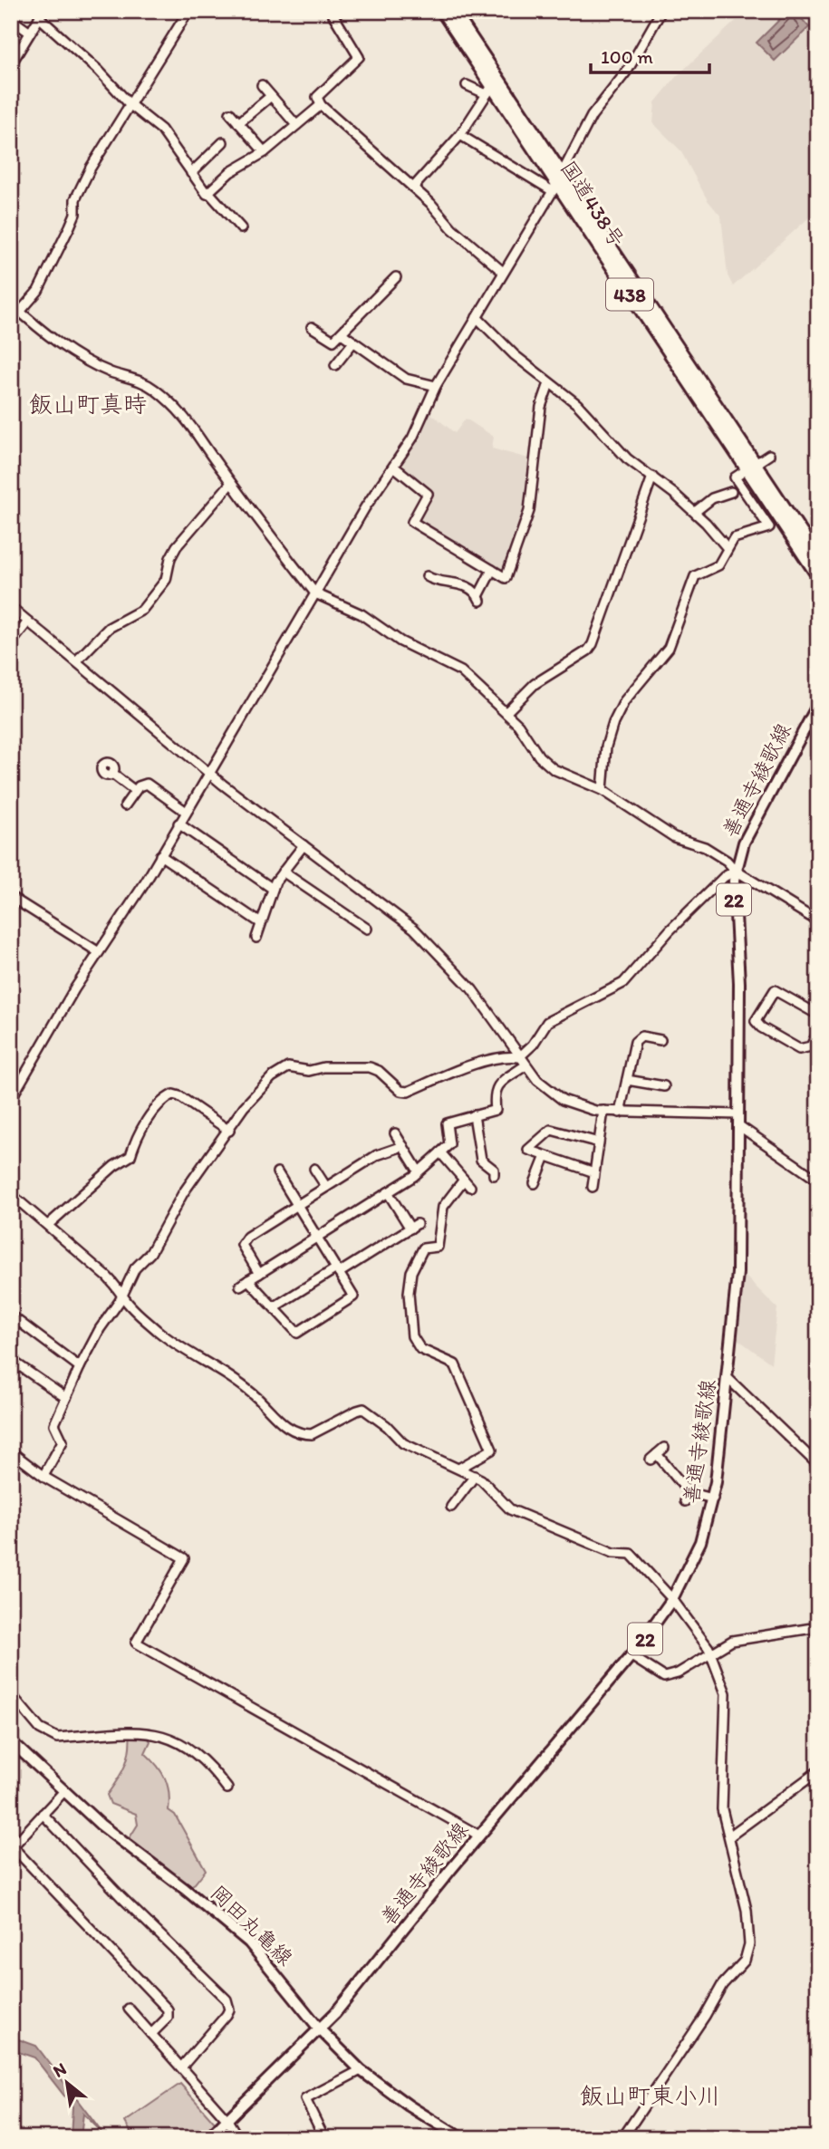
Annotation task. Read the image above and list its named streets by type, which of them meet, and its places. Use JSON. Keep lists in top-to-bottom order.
{
  "streets": {
    "highway": ["国道438号", "438"],
    "main road": ["善通寺綾歌線", "22", "岡田丸亀線"]
  },
  "crossings": [
    ["善通寺綾歌線", "岡田丸亀線"]
  ],
  "districts": ["飯山町真時", "飯山町東小川"],
  "scale_bar": "100 m",
  "north": "top left"
}
